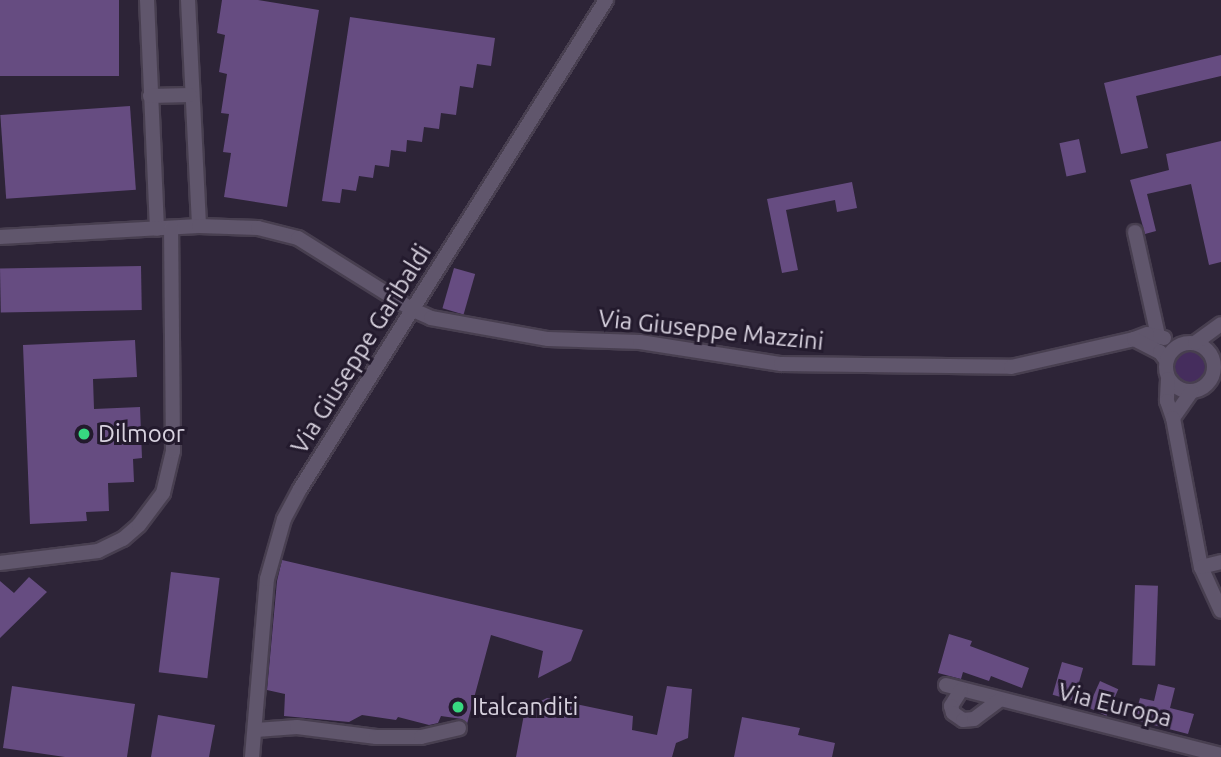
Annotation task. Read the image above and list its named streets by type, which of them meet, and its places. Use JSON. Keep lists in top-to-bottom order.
{
  "streets": {
    "street": ["Via Giuseppe Mazzini", "Via Giuseppe Garibaldi", "Via Europa"]
  },
  "crossings": [
    ["Via Giuseppe Mazzini", "Via Giuseppe Garibaldi"]
  ],
  "places": ["Dilmoor", "Italcanditi"]
}
